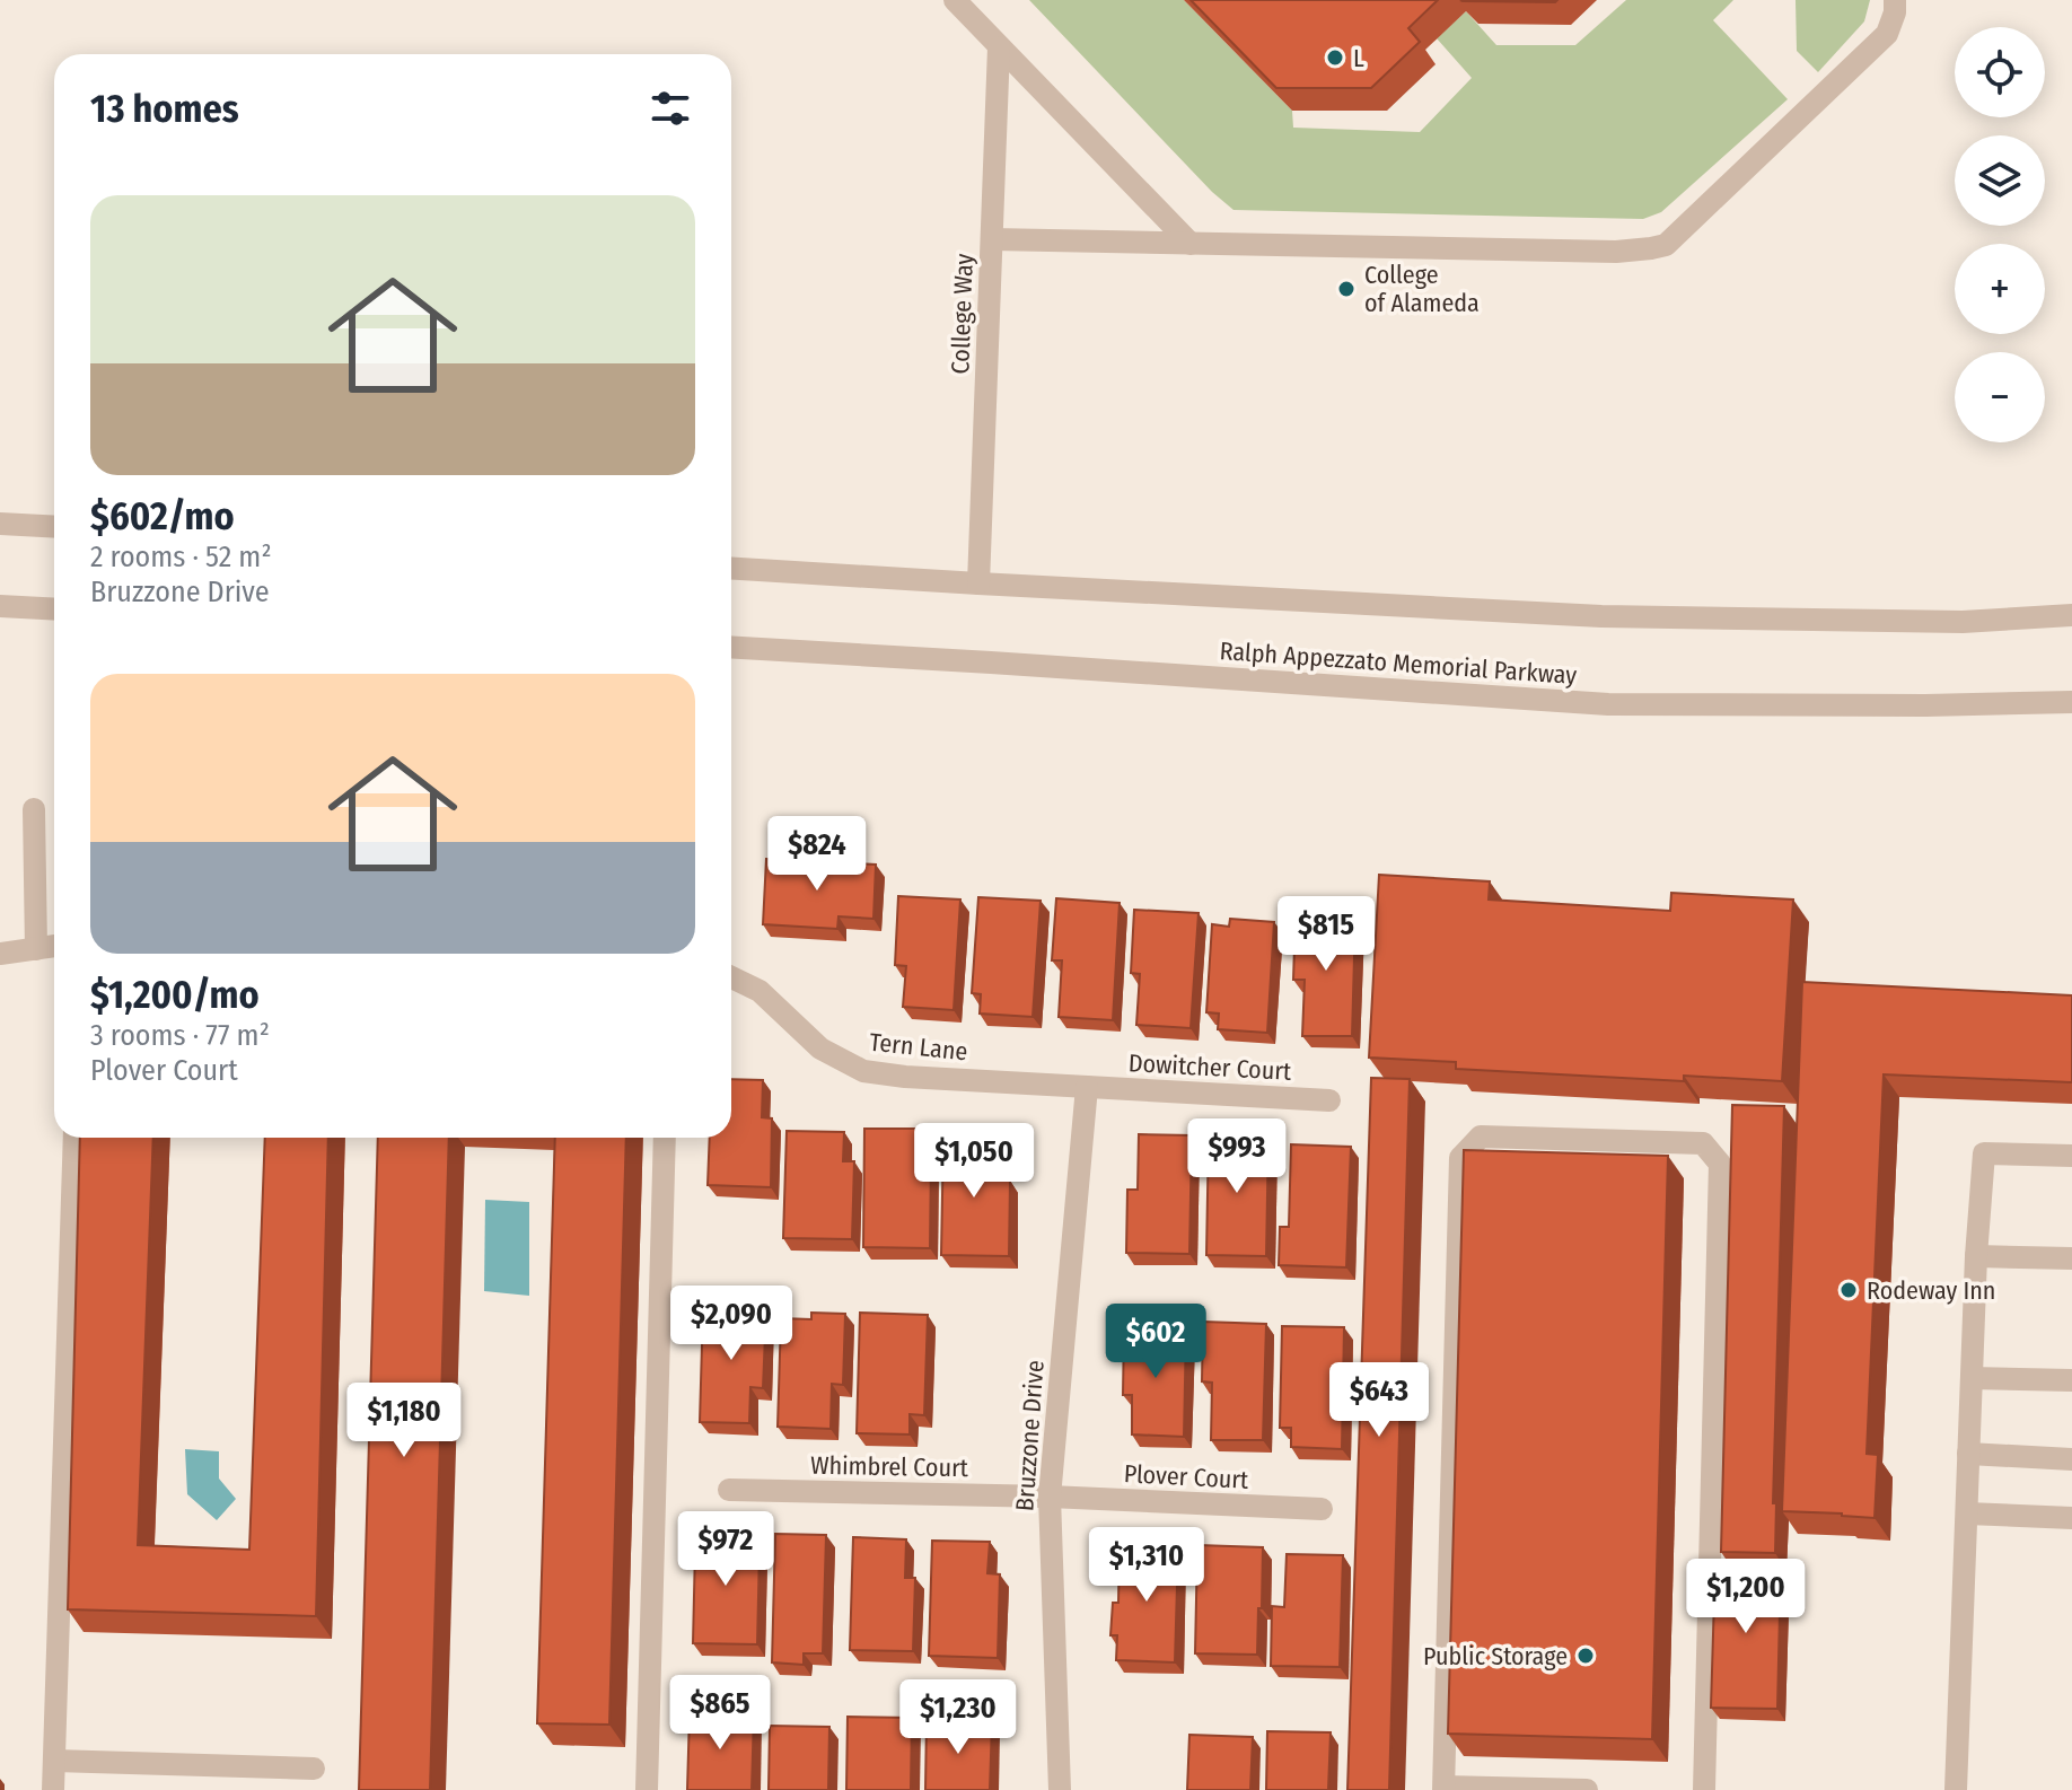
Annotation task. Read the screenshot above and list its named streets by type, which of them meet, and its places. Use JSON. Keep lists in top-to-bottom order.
{
  "streets": {
    "street": [
      "College Way",
      "Ralph Appezzato Memorial Parkway",
      "Tern Lane",
      "Dowitcher Court",
      "Bruzzone Drive",
      "Whimbrel Court",
      "Plover Court"
    ]
  },
  "crossings": [
    ["Tern Lane", "Dowitcher Court"],
    ["Tern Lane", "Bruzzone Drive"],
    ["Dowitcher Court", "Bruzzone Drive"],
    ["Bruzzone Drive", "Whimbrel Court"],
    ["Bruzzone Drive", "Plover Court"],
    ["Whimbrel Court", "Plover Court"]
  ],
  "places": [
    "L",
    "College of Alameda",
    "Rodeway Inn",
    "Public Storage"
  ],
  "page": {
    "map_buttons": ["+", "−"],
    "heading": "13 homes",
    "list": [
      {
        "name": "$602/mo",
        "note": "2 rooms · 52 m² · Bruzzone Drive"
      },
      {
        "name": "$1,200/mo",
        "note": "3 rooms · 77 m² · Plover Court"
      }
    ],
    "price": [
      "$824",
      "$815",
      "$993",
      "$1,050",
      "$2,090",
      "$602",
      "$643",
      "$1,180",
      "$972",
      "$1,310",
      "$1,200",
      "$865",
      "$1,230"
    ]
  }
}
